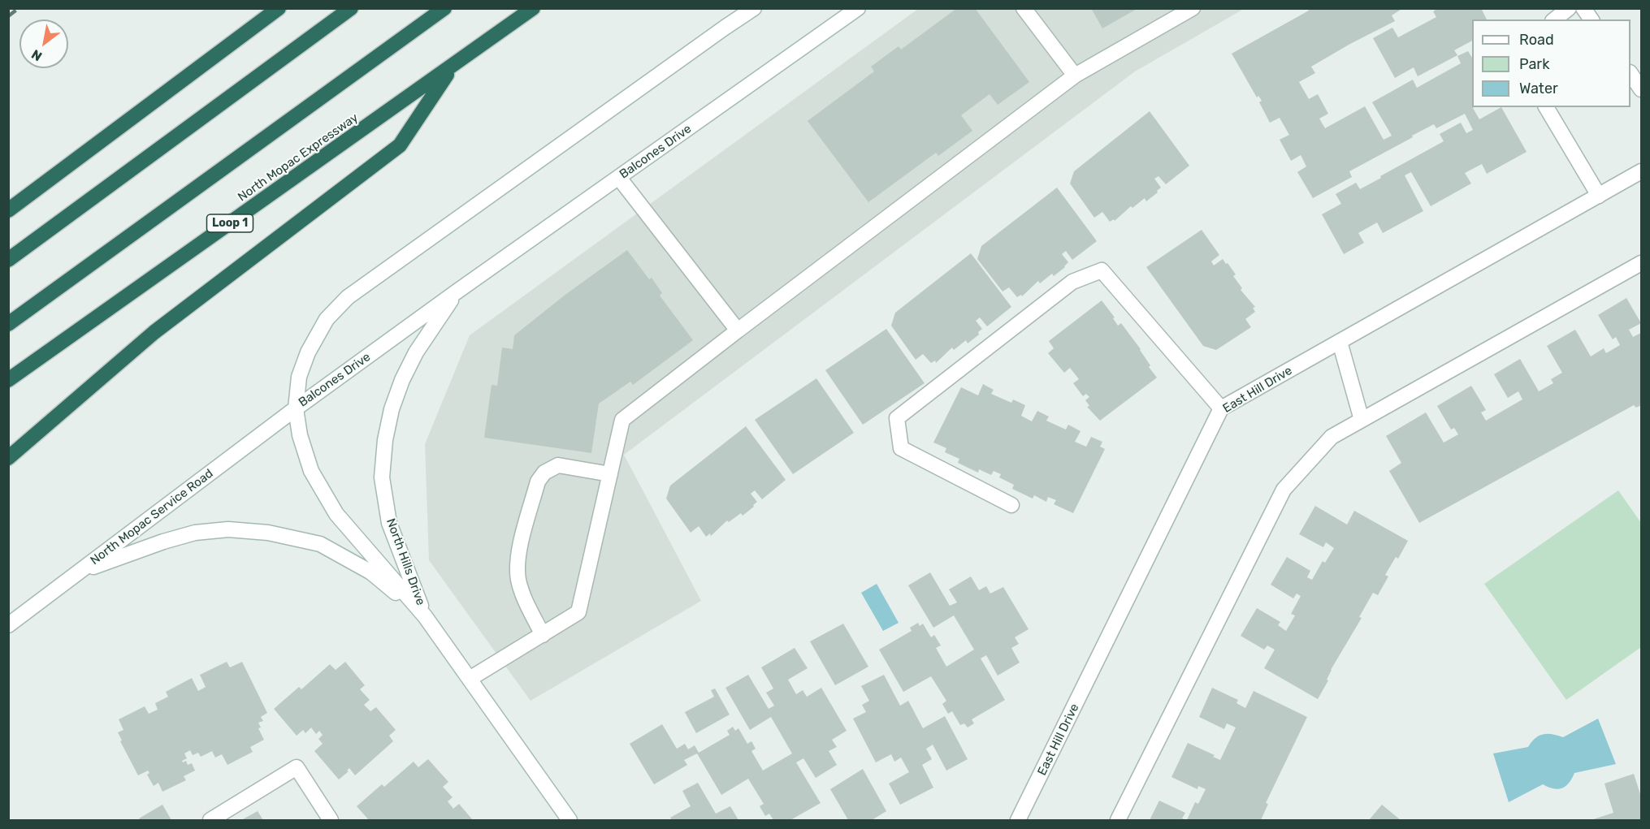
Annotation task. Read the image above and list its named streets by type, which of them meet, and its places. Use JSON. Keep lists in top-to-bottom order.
{
  "streets": {
    "highway": ["North Mopac Expressway", "Loop 1"],
    "street": [
      "Balcones Drive",
      "East Hill Drive",
      "North Mopac Service Road",
      "North Hills Drive"
    ]
  },
  "crossings": [
    ["Balcones Drive", "North Mopac Service Road"],
    ["Balcones Drive", "North Hills Drive"],
    ["North Mopac Service Road", "North Hills Drive"]
  ],
  "legend": ["Road", "Park", "Water"],
  "north": "bottom left"
}
